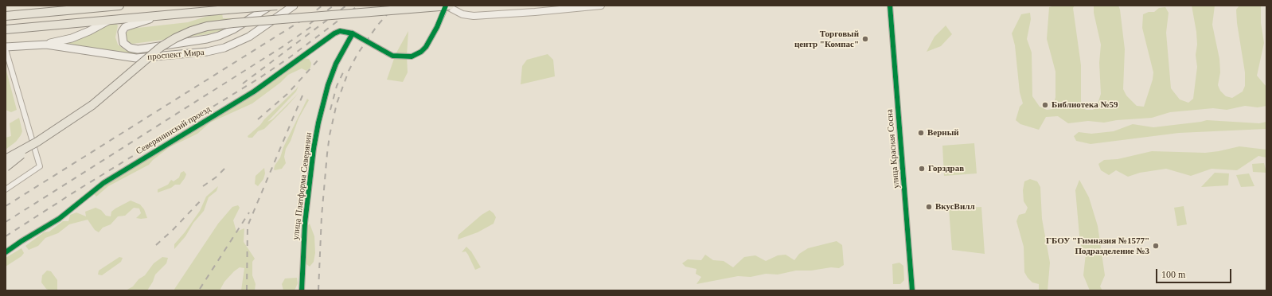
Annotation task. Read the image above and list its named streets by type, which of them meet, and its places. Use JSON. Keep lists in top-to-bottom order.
{
  "streets": {
    "main road": ["проспект Мира"],
    "street": ["Северянинский проезд", "улица Красная Сосна", "улица Платформа Северянин"]
  },
  "crossings": [
    ["Северянинский проезд", "улица Платформа Северянин"]
  ],
  "places": [
    "Торговый центр \"Компас\"",
    "Библиотека №59",
    "Верный",
    "Горздрав",
    "ВкусВилл",
    "ГБОУ \"Гимназия №1577\" Подразделение №3"
  ],
  "scale_bar": "100 m"
}
